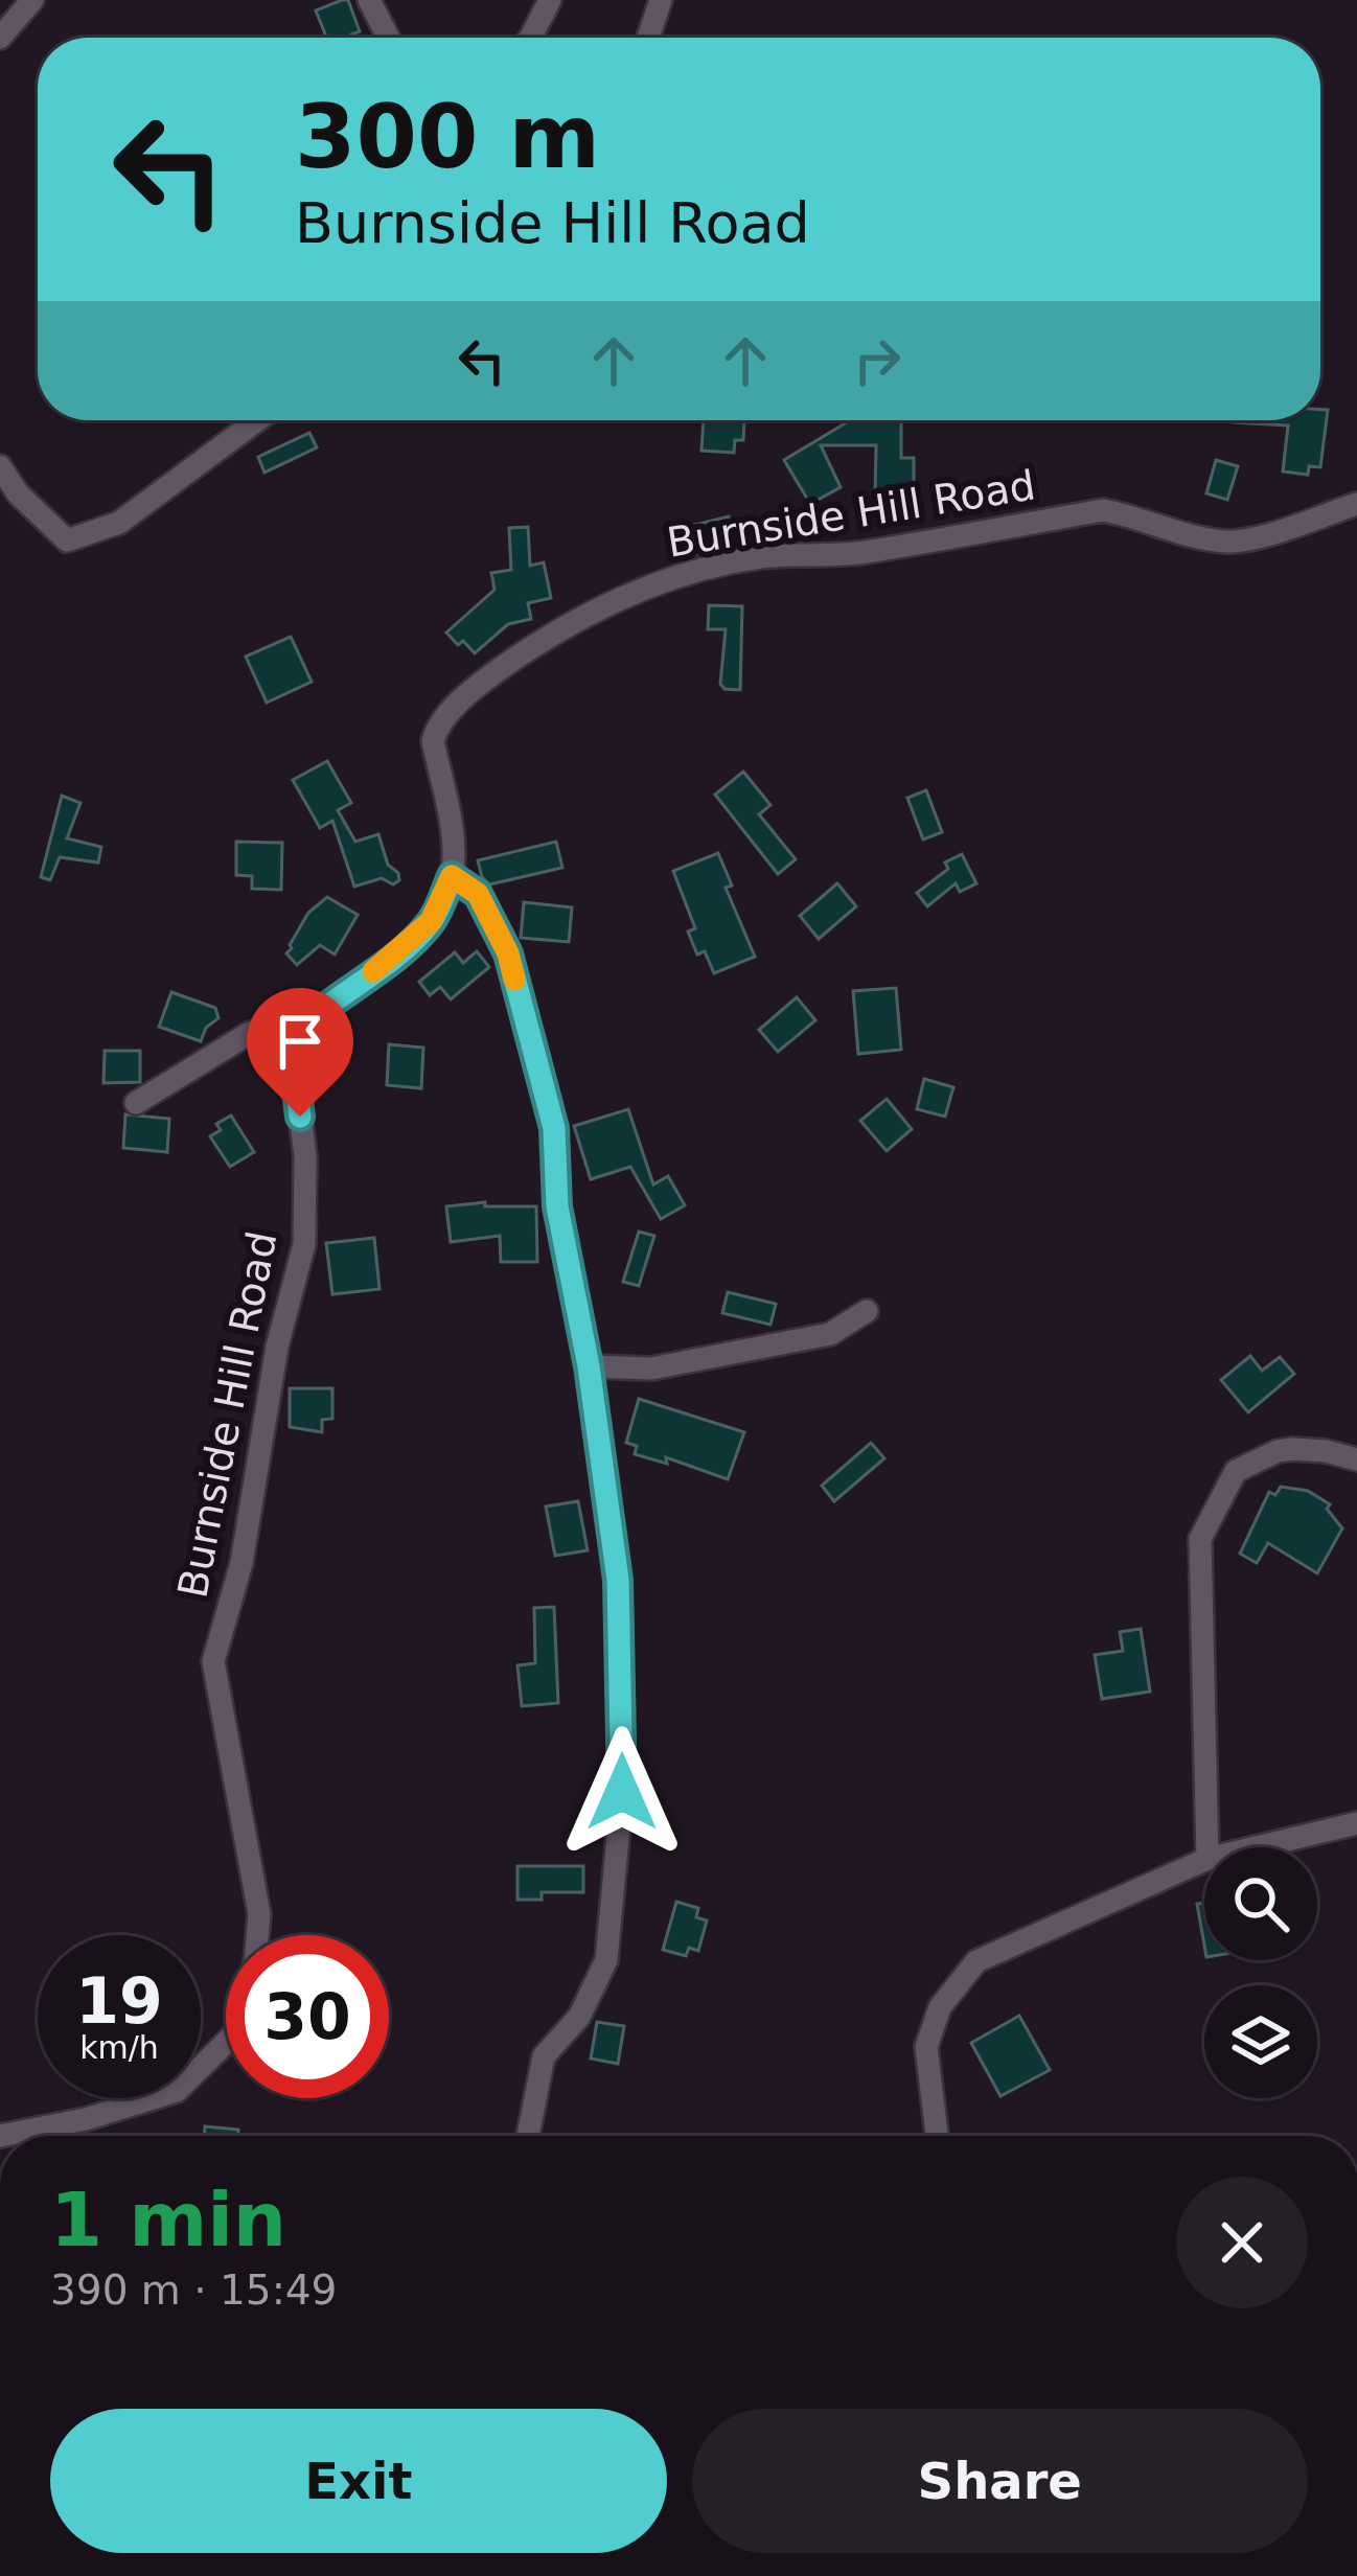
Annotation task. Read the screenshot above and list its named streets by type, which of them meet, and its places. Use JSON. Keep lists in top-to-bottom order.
{
  "streets": {
    "street": ["Burnside Hill Road"]
  },
  "page": {
    "turn": ["300 m", "Burnside Hill Road"],
    "speed": "19 km/h",
    "limit": "30",
    "heading": ["1 min", "390 m · 15:49"],
    "buttons": ["Exit", "Share"]
  }
}
